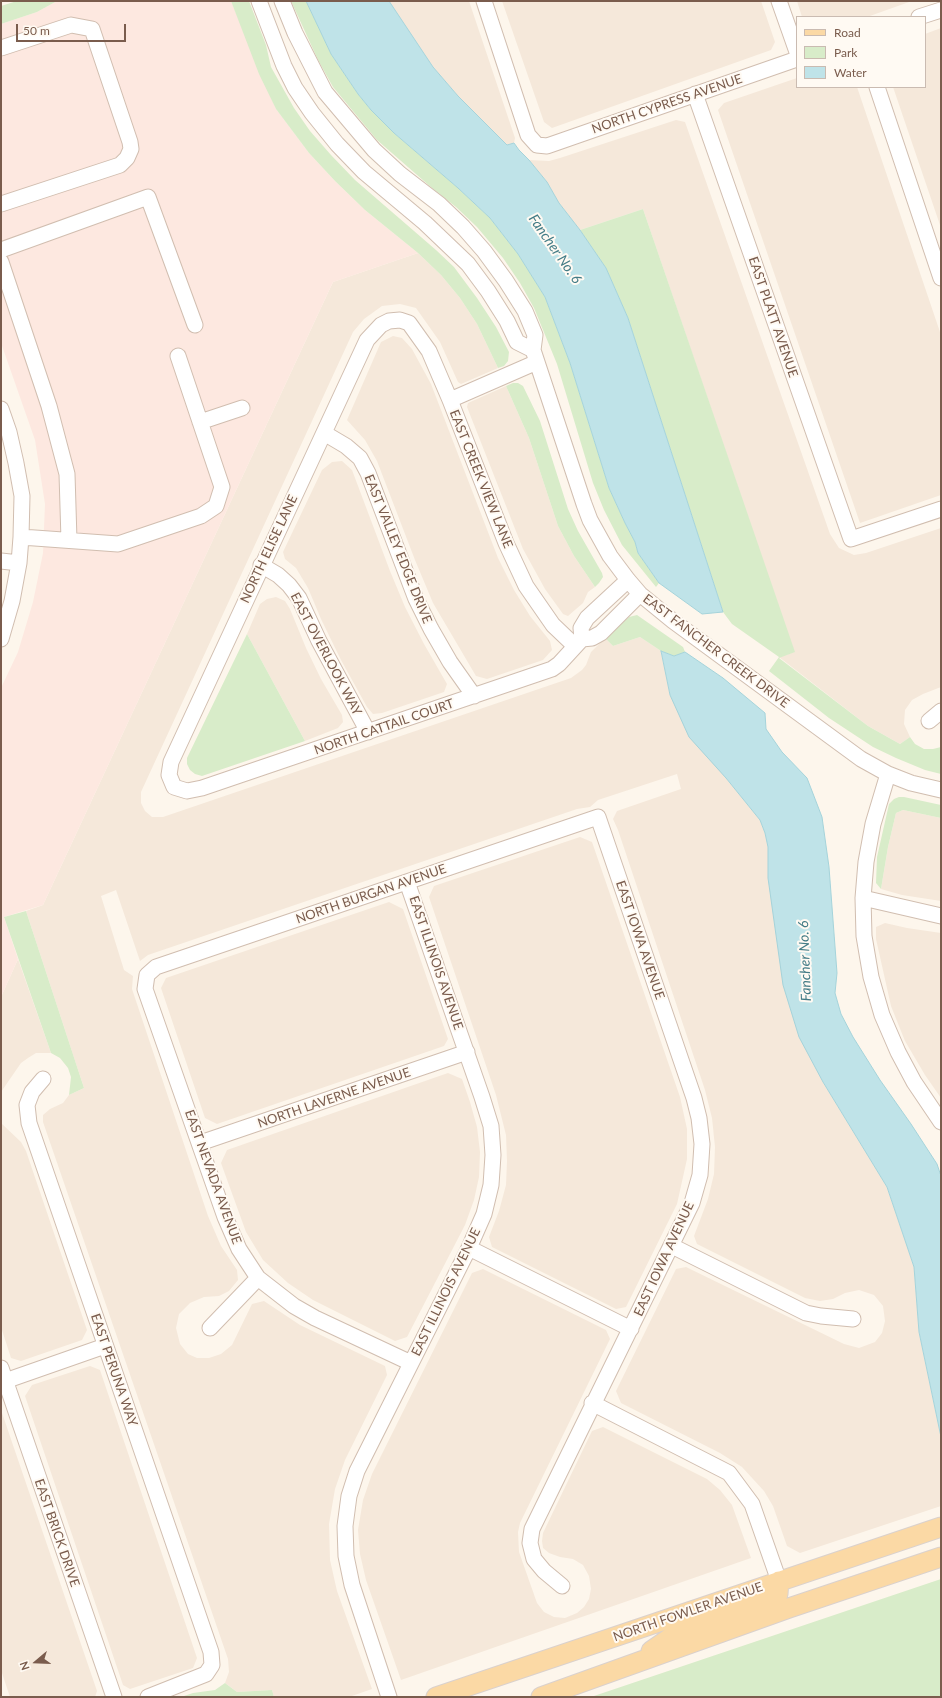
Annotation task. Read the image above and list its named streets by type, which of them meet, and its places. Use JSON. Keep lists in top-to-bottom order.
{
  "streets": {
    "main road": ["NORTH FOWLER AVENUE"],
    "street": [
      "NORTH CYPRESS AVENUE",
      "EAST PLATT AVENUE",
      "EAST CREEK VIEW LANE",
      "NORTH ELISE LANE",
      "EAST VALLEY EDGE DRIVE",
      "EAST FANCHER CREEK DRIVE",
      "EAST OVERLOOK WAY",
      "NORTH CATTAIL COURT",
      "NORTH BURGAN AVENUE",
      "EAST IOWA AVENUE",
      "EAST ILLINOIS AVENUE",
      "NORTH LAVERNE AVENUE",
      "EAST NEVADA AVENUE",
      "EAST PERUNA WAY",
      "EAST BRICK DRIVE"
    ]
  },
  "crossings": [
    ["NORTH CYPRESS AVENUE", "EAST PLATT AVENUE"],
    ["EAST CREEK VIEW LANE", "NORTH ELISE LANE"],
    ["EAST CREEK VIEW LANE", "NORTH CATTAIL COURT"],
    ["NORTH ELISE LANE", "EAST VALLEY EDGE DRIVE"],
    ["NORTH ELISE LANE", "EAST OVERLOOK WAY"],
    ["NORTH ELISE LANE", "NORTH CATTAIL COURT"],
    ["EAST VALLEY EDGE DRIVE", "NORTH CATTAIL COURT"],
    ["EAST FANCHER CREEK DRIVE", "NORTH CATTAIL COURT"],
    ["EAST OVERLOOK WAY", "NORTH CATTAIL COURT"],
    ["NORTH BURGAN AVENUE", "EAST IOWA AVENUE"],
    ["NORTH BURGAN AVENUE", "EAST ILLINOIS AVENUE"],
    ["NORTH BURGAN AVENUE", "EAST NEVADA AVENUE"],
    ["EAST ILLINOIS AVENUE", "NORTH LAVERNE AVENUE"],
    ["EAST ILLINOIS AVENUE", "EAST NEVADA AVENUE"],
    ["NORTH LAVERNE AVENUE", "EAST NEVADA AVENUE"]
  ],
  "water": ["Fancher No. 6"],
  "legend": ["Road", "Park", "Water"],
  "scale_bar": "50 m",
  "north": "left"
}
